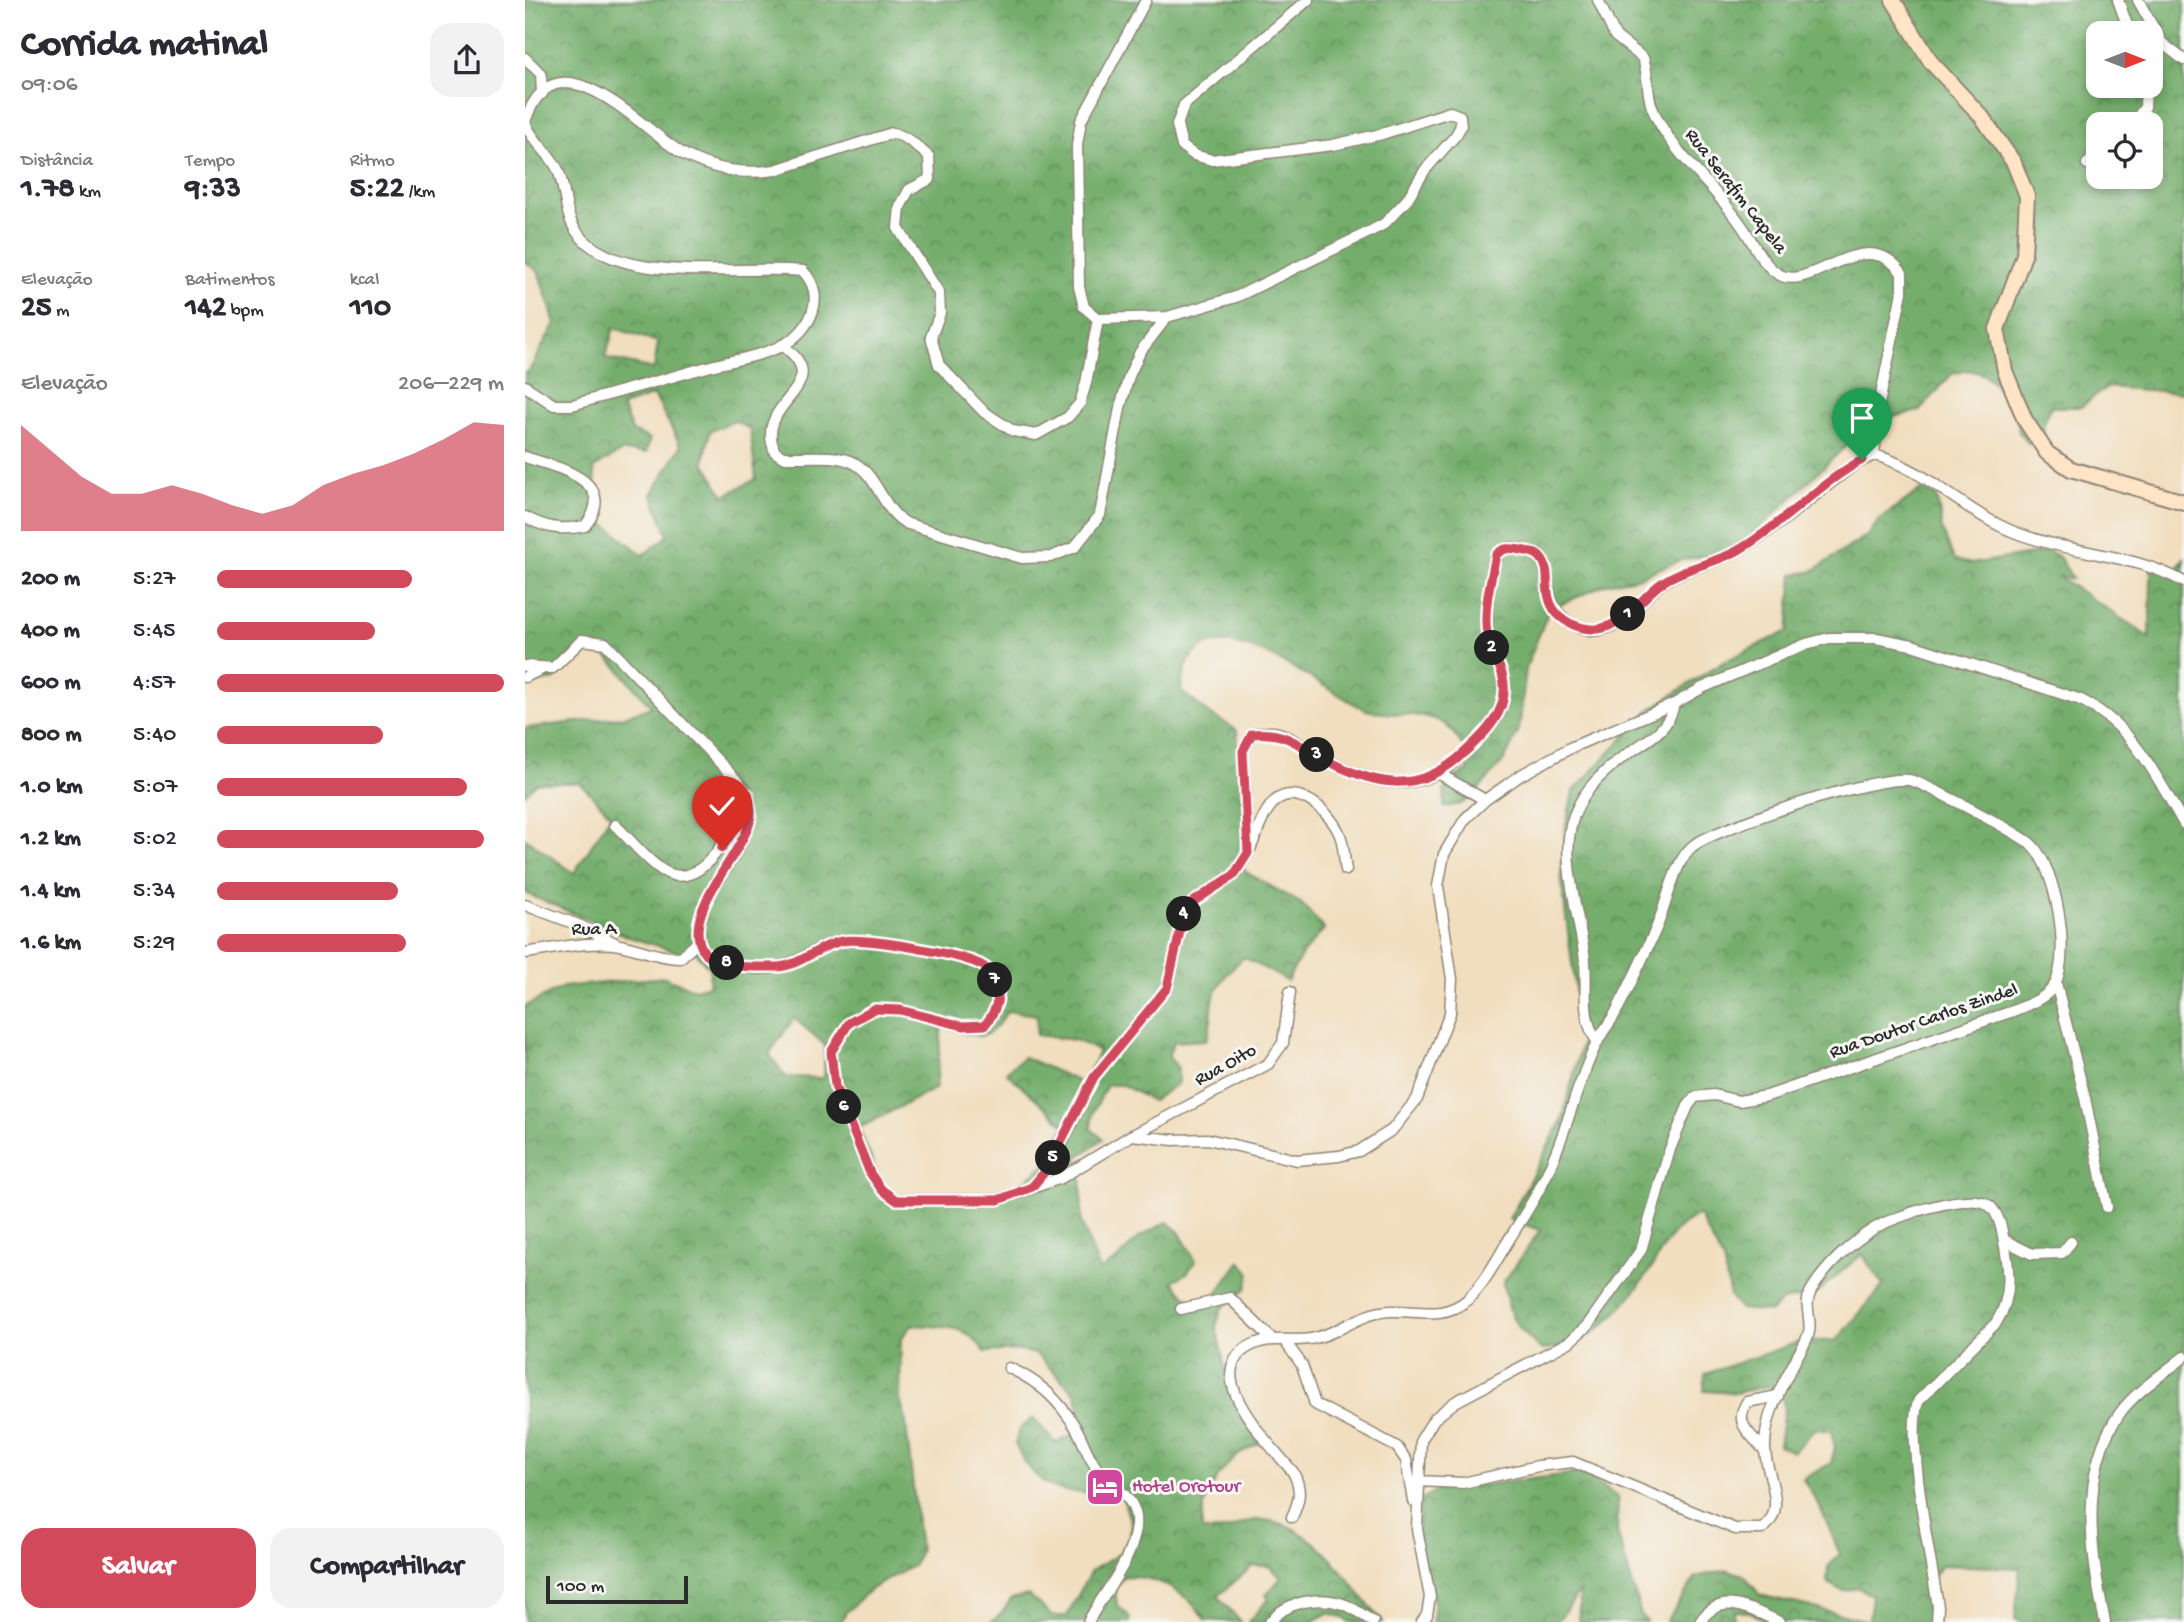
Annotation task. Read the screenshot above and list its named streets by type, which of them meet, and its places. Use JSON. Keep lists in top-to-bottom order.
{
  "streets": {
    "street": [
      "Rua Serafim Capela",
      "Rua A",
      "Rua Doutor Carlos Zindel",
      "Rua Oito"
    ]
  },
  "crossings": [
    ["Rua A", "Rua Oito"]
  ],
  "places": {
    "hotel": ["Hotel Orotour"]
  },
  "scale_bar": "100 m",
  "north": "right",
  "page": {
    "heading": ["Corrida matinal", "09:06"],
    "stats": [
      ["Distância", "1.78 km"],
      ["Tempo", "9:33"],
      ["Ritmo", "5:22 /km"],
      ["Elevação", "25 m"],
      ["Batimentos", "142 bpm"],
      ["kcal", "110"]
    ],
    "chart": ["Elevação", "206–229 m"],
    "list": [
      {
        "name": "200 m",
        "note": "5:27"
      },
      {
        "name": "400 m",
        "note": "5:45"
      },
      {
        "name": "600 m",
        "note": "4:57"
      },
      {
        "name": "800 m",
        "note": "5:40"
      },
      {
        "name": "1.0 km",
        "note": "5:07"
      },
      {
        "name": "1.2 km",
        "note": "5:02"
      },
      {
        "name": "1.4 km",
        "note": "5:34"
      },
      {
        "name": "1.6 km",
        "note": "5:29"
      }
    ],
    "pins": [
      "1",
      "2",
      "3",
      "4",
      "8",
      "7",
      "6",
      "5"
    ],
    "buttons": ["Salvar", "Compartilhar"],
    "scale": "100 m"
  }
}
